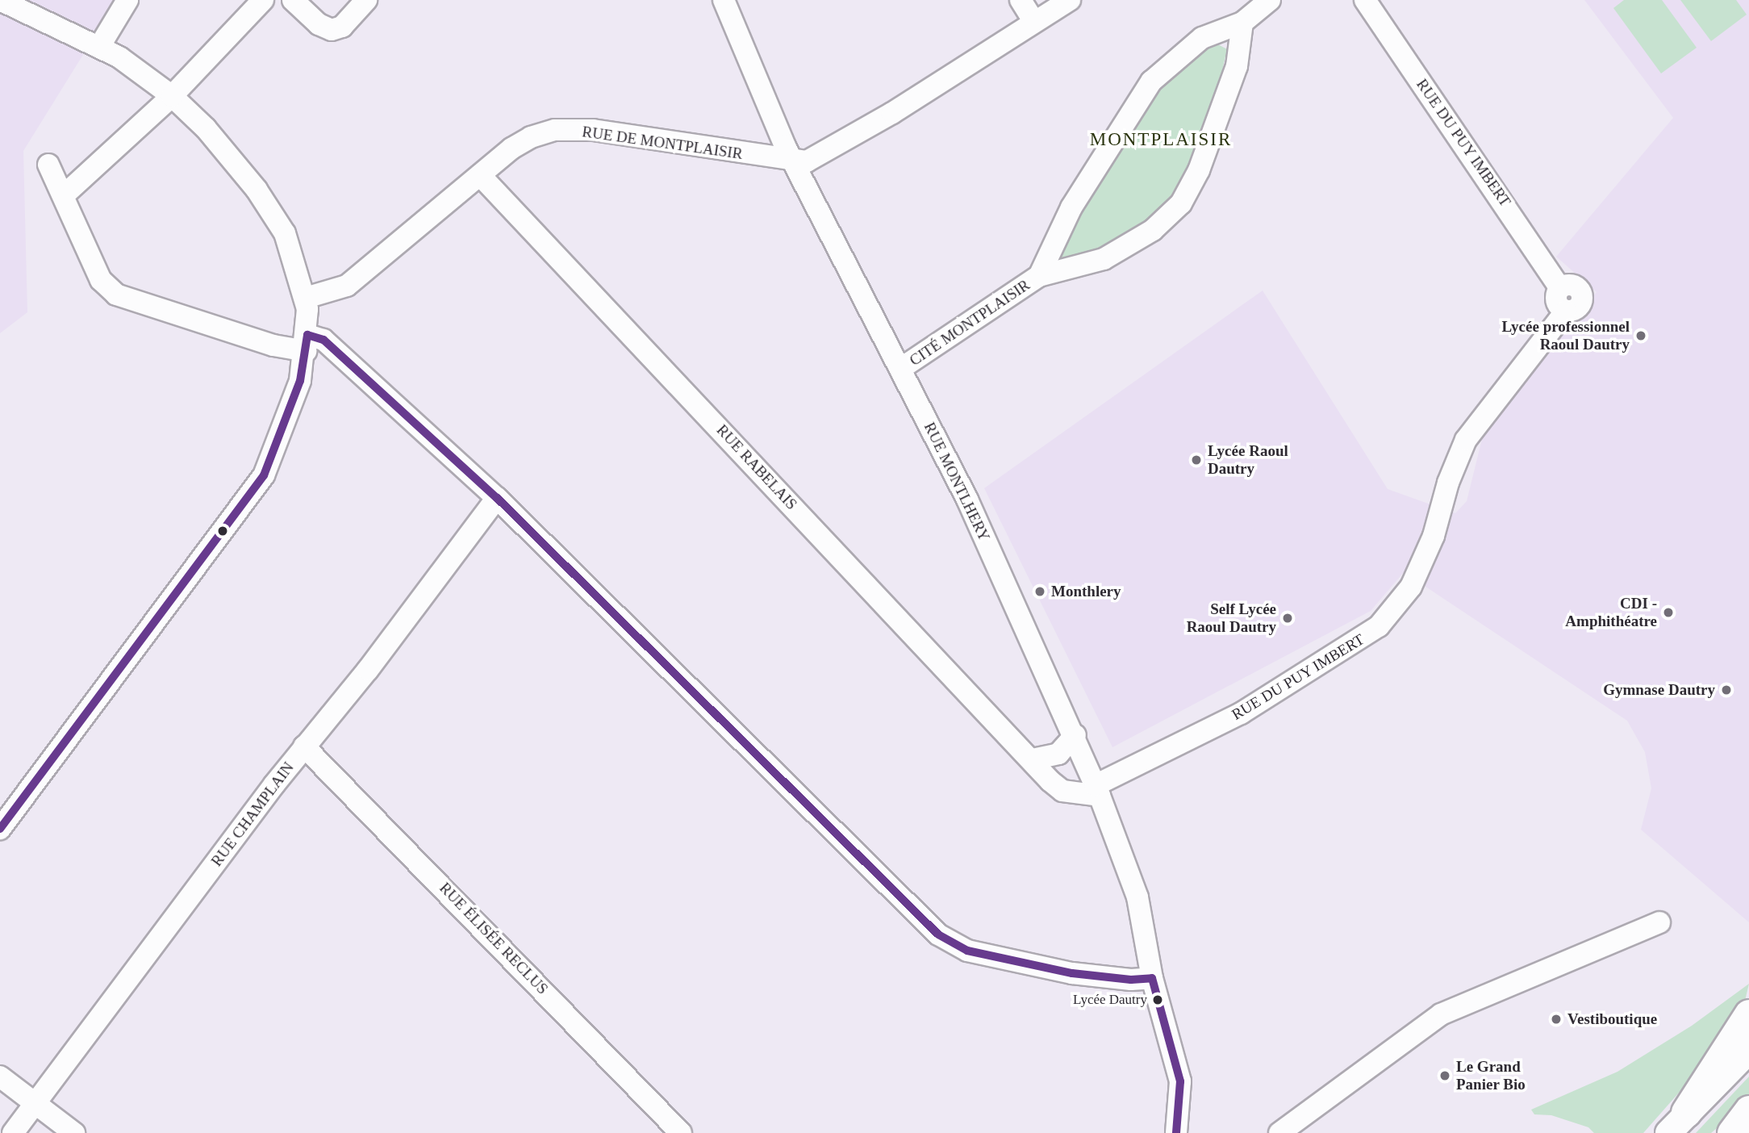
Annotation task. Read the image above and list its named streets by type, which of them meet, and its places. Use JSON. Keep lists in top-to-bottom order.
{
  "streets": {
    "street": [
      "RUE DE MONTPLAISIR",
      "RUE DU PUY IMBERT",
      "CITÉ MONTPLAISIR",
      "RUE RABELAIS",
      "RUE MONTLHERY",
      "RUE CHAMPLAIN",
      "RUE ÉLISÉE RECLUS"
    ]
  },
  "crossings": [
    ["RUE DE MONTPLAISIR", "RUE RABELAIS"],
    ["RUE DE MONTPLAISIR", "RUE MONTLHERY"],
    ["RUE DU PUY IMBERT", "RUE RABELAIS"],
    ["RUE DU PUY IMBERT", "RUE MONTLHERY"],
    ["CITÉ MONTPLAISIR", "RUE MONTLHERY"],
    ["RUE RABELAIS", "RUE MONTLHERY"],
    ["RUE CHAMPLAIN", "RUE ÉLISÉE RECLUS"]
  ],
  "districts": ["MONTPLAISIR"],
  "places": [
    "Lycée professionnel Raoul Dautry",
    "Lycée Raoul Dautry",
    "Monthlery",
    "CDI - Amphithéatre",
    "Self Lycée Raoul Dautry",
    "Gymnase Dautry",
    "Lycée Dautry",
    "Vestiboutique",
    "Le Grand Panier Bio"
  ]
}
